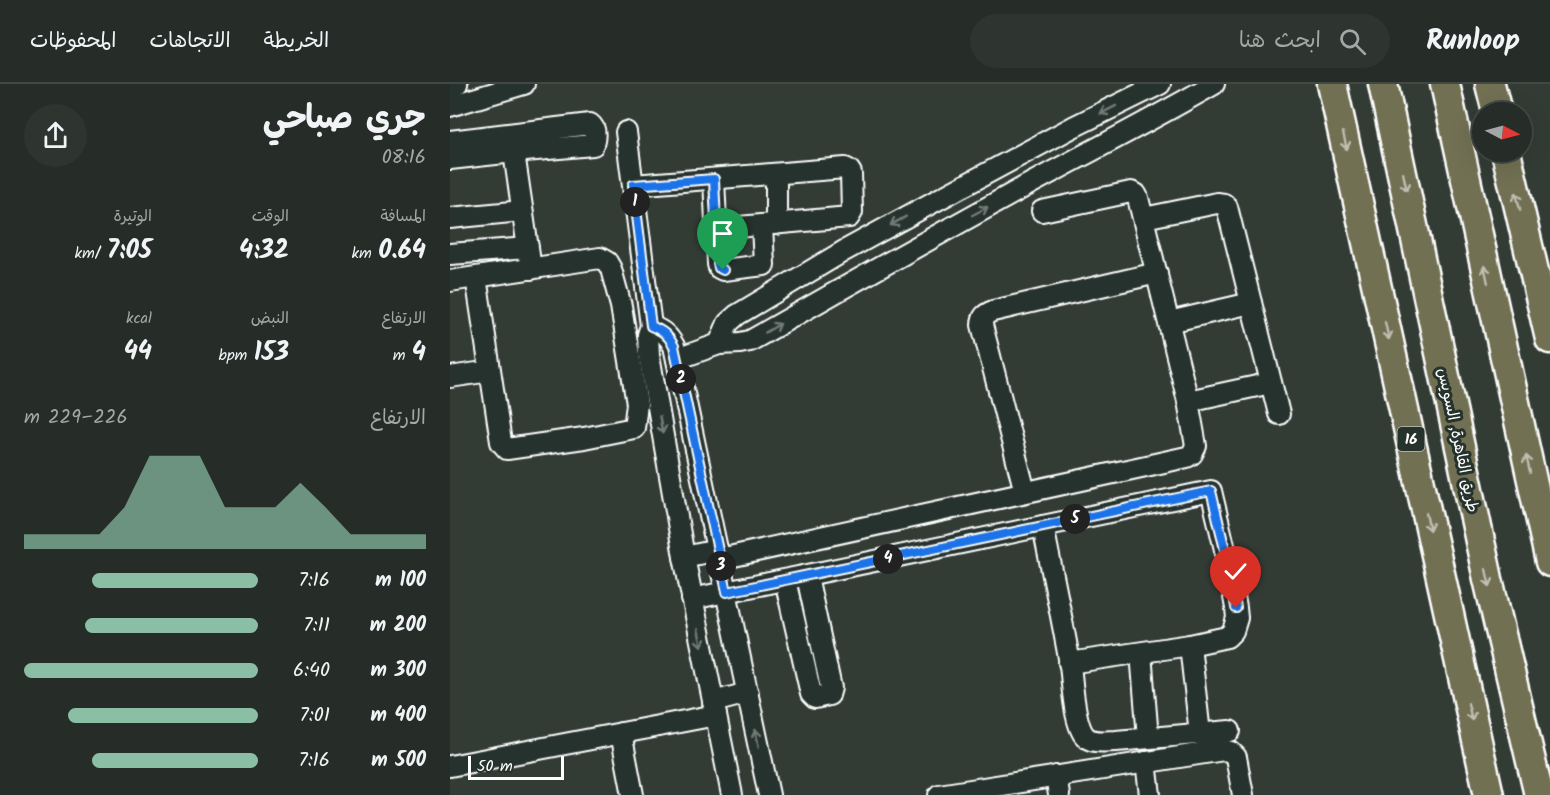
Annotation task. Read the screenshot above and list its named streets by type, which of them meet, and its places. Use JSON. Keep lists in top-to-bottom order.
{
  "streets": {
    "highway": ["16", "طريق القاهرة, السويس"]
  },
  "scale_bar": "50 m",
  "north": "right",
  "page": {
    "header": "Runloop",
    "search": "ابحث هنا",
    "nav": ["الخريطة", "الاتجاهات", "المحفوظات"],
    "heading": ["جري صباحي", "08:16"],
    "stats": [
      ["المسافة", "0.64 km"],
      ["الوقت", "4:32"],
      ["الوتيرة", "7:05 /km"],
      ["الارتفاع", "4 m"],
      ["النبض", "153 bpm"],
      ["kcal", "44"]
    ],
    "pins": [
      "1",
      "2",
      "5",
      "4",
      "3"
    ],
    "chart": ["الارتفاع", "226–229 m"],
    "list": [
      {
        "name": "100 m",
        "note": "7:16"
      },
      {
        "name": "200 m",
        "note": "7:11"
      },
      {
        "name": "300 m",
        "note": "6:40"
      },
      {
        "name": "400 m",
        "note": "7:01"
      },
      {
        "name": "500 m",
        "note": "7:16"
      }
    ],
    "scale": "50 m"
  }
}
